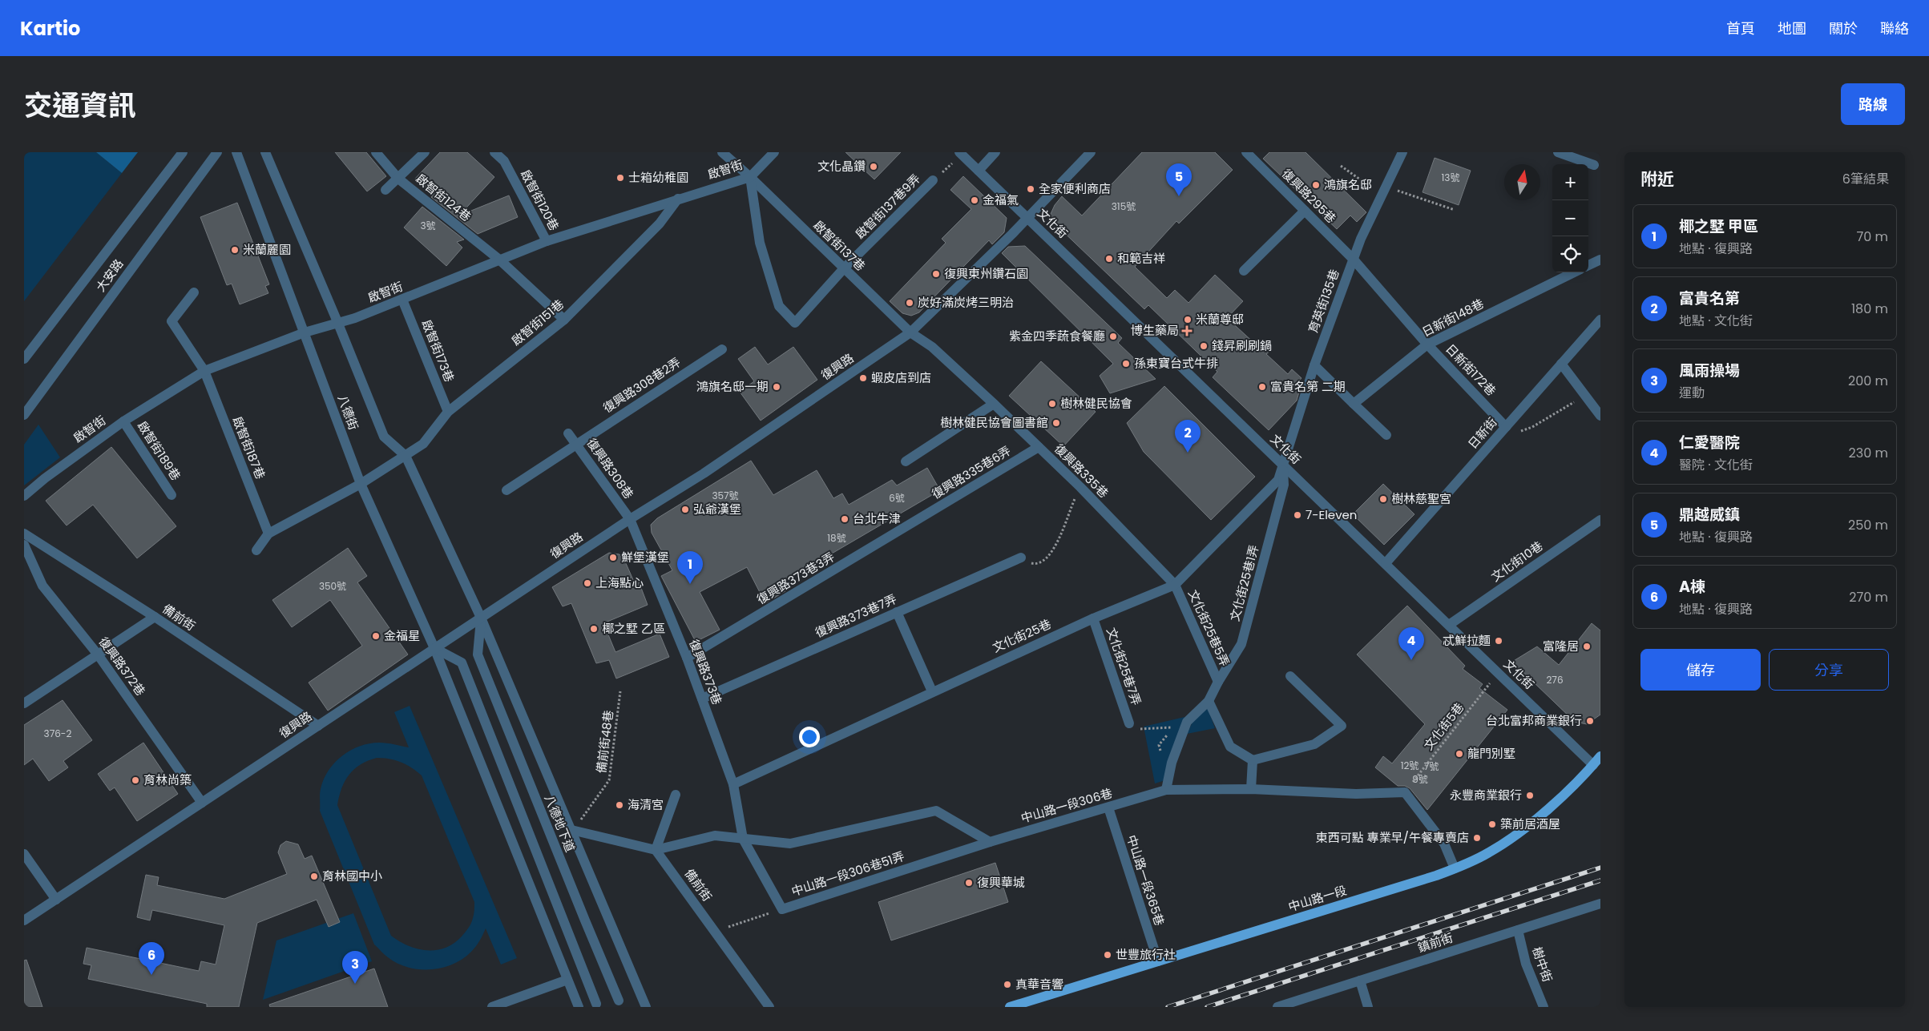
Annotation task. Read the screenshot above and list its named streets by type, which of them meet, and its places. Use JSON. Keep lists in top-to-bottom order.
{
  "streets": {
    "main road": ["中山路一段"],
    "street": [
      "啟智街",
      "復興路295巷",
      "啟智街124巷",
      "啟智街120巷",
      "啟智街137巷9弄",
      "文化街",
      "啟智街137巷",
      "大安路",
      "育英街135巷",
      "日新街148巷",
      "啟智街151巷",
      "啟智街173巷",
      "復興路",
      "日新街172巷",
      "復興路308巷2弄",
      "八德街",
      "日新街",
      "啟智街187巷",
      "啟智街189巷",
      "復興路308巷",
      "復興路335巷",
      "復興路335巷6弄",
      "文化街10巷",
      "復興路373巷3弄",
      "文化街25巷1弄",
      "復興路373巷7弄",
      "備前街",
      "文化街25巷5弄",
      "文化街25巷",
      "復興路372巷",
      "文化街25巷7弄",
      "復興路373巷",
      "中山路一段306巷",
      "八德地下道",
      "中山路一段306巷51弄",
      "中山路一段365巷",
      "鎮前街",
      "樹中街"
    ],
    "path": ["文化街5巷", "備前街48巷"]
  },
  "crossings": [
    ["啟智街", "啟智街124巷"],
    ["啟智街", "啟智街120巷"],
    ["啟智街", "啟智街137巷9弄"],
    ["啟智街", "啟智街137巷"],
    ["啟智街", "啟智街151巷"],
    ["啟智街", "啟智街173巷"],
    ["啟智街", "八德街"],
    ["啟智街", "啟智街187巷"],
    ["啟智街", "啟智街189巷"],
    ["復興路295巷", "育英街135巷"],
    ["復興路295巷", "日新街172巷"],
    ["啟智街124巷", "啟智街151巷"],
    ["啟智街137巷9弄", "啟智街137巷"],
    ["文化街", "育英街135巷"],
    ["文化街", "復興路"],
    ["文化街", "日新街"],
    ["文化街", "文化街10巷"],
    ["文化街", "文化街25巷1弄"],
    ["文化街", "文化街25巷"],
    ["文化街", "文化街5巷"],
    ["文化街", "中山路一段"],
    ["啟智街137巷", "復興路"],
    ["啟智街137巷", "復興路335巷"],
    ["育英街135巷", "日新街172巷"],
    ["育英街135巷", "文化街25巷1弄"],
    ["育英街135巷", "文化街25巷"],
    ["日新街148巷", "日新街172巷"],
    ["啟智街151巷", "啟智街173巷"],
    ["啟智街151巷", "八德街"],
    ["啟智街151巷", "啟智街187巷"],
    ["復興路", "八德街"],
    ["復興路", "復興路308巷"],
    ["復興路", "復興路335巷"],
    ["復興路", "備前街"],
    ["復興路", "復興路372巷"],
    ["復興路", "復興路373巷"],
    ["日新街172巷", "日新街"],
    ["復興路308巷2弄", "復興路308巷"],
    ["八德街", "八德地下道"],
    ["復興路308巷", "復興路373巷"],
    ["復興路335巷", "復興路335巷6弄"],
    ["復興路335巷", "文化街25巷5弄"],
    ["復興路335巷", "文化街25巷"],
    ["復興路335巷6弄", "復興路373巷3弄"],
    ["復興路373巷3弄", "復興路373巷"],
    ["文化街25巷1弄", "文化街25巷5弄"],
    ["文化街25巷1弄", "文化街25巷"],
    ["復興路373巷7弄", "復興路373巷"],
    ["備前街", "中山路一段306巷51弄"],
    ["文化街25巷5弄", "文化街25巷"],
    ["文化街25巷", "文化街25巷7弄"],
    ["文化街25巷", "復興路373巷"],
    ["復興路373巷", "中山路一段306巷51弄"],
    ["文化街5巷", "中山路一段306巷"],
    ["中山路一段306巷", "中山路一段306巷51弄"],
    ["中山路一段306巷", "中山路一段365巷"],
    ["中山路一段365巷", "中山路一段"],
    ["鎮前街", "樹中街"]
  ],
  "places": {
    "other": [
      "文化晶鑽",
      "士箱幼稚園",
      "鴻旗名邸",
      "全家便利商店",
      "金福氣",
      "米蘭麗園",
      "和範吉祥",
      "復興東州鑽石園",
      "炭好滿炭烤三明治",
      "米蘭尊邸",
      "紫金四季蔬食餐廳",
      "錢昇刷刷鍋",
      "孫東寶台式牛排",
      "蝦皮店到店",
      "鴻旗名邸一期",
      "富貴名第 二期",
      "樹林健民協會",
      "樹林健民協會圖書館",
      "樹林慈聖宮",
      "弘爺漢堡",
      "7-Eleven",
      "台北牛津",
      "鮮堡漢堡",
      "上海點心",
      "椰之墅 乙區",
      "金福星",
      "忒鮮拉麵",
      "富隆居",
      "台北富邦商業銀行",
      "龍門別墅",
      "育林尚築",
      "永豐商業銀行",
      "海清宮",
      "築前居酒屋",
      "東西可點 專業早/午餐專賣店",
      "育林國中小",
      "復興華城",
      "世豐旅行社",
      "真華音響"
    ],
    "health": ["博生藥局"]
  },
  "house_numbers": [
    "13號",
    "315號",
    "3號",
    "357號",
    "6號",
    "18號",
    "350號",
    "276",
    "376-2",
    "12號",
    "7號",
    "9號"
  ],
  "north": "top",
  "page": {
    "header": "Kartio",
    "nav": [
      "首頁",
      "地圖",
      "關於",
      "聯絡"
    ],
    "title": "交通資訊",
    "buttons": [
      "路線",
      ["儲存", "分享"]
    ],
    "heading": ["附近", "6筆結果"],
    "pins": [
      "5",
      "2",
      "1",
      "4",
      "6",
      "3"
    ],
    "map_buttons": ["+", "−"],
    "list": [
      {
        "mark": "1",
        "name": "椰之墅 甲區",
        "note": "地點 · 復興路",
        "value": "70 m"
      },
      {
        "mark": "2",
        "name": "富貴名第",
        "note": "地點 · 文化街",
        "value": "180 m"
      },
      {
        "mark": "3",
        "name": "風雨操場",
        "note": "運動",
        "value": "200 m"
      },
      {
        "mark": "4",
        "name": "仁愛醫院",
        "note": "醫院 · 文化街",
        "value": "230 m"
      },
      {
        "mark": "5",
        "name": "鼎越威鎮",
        "note": "地點 · 復興路",
        "value": "250 m"
      },
      {
        "mark": "6",
        "name": "A棟",
        "note": "地點 · 復興路",
        "value": "270 m"
      }
    ]
  }
}
